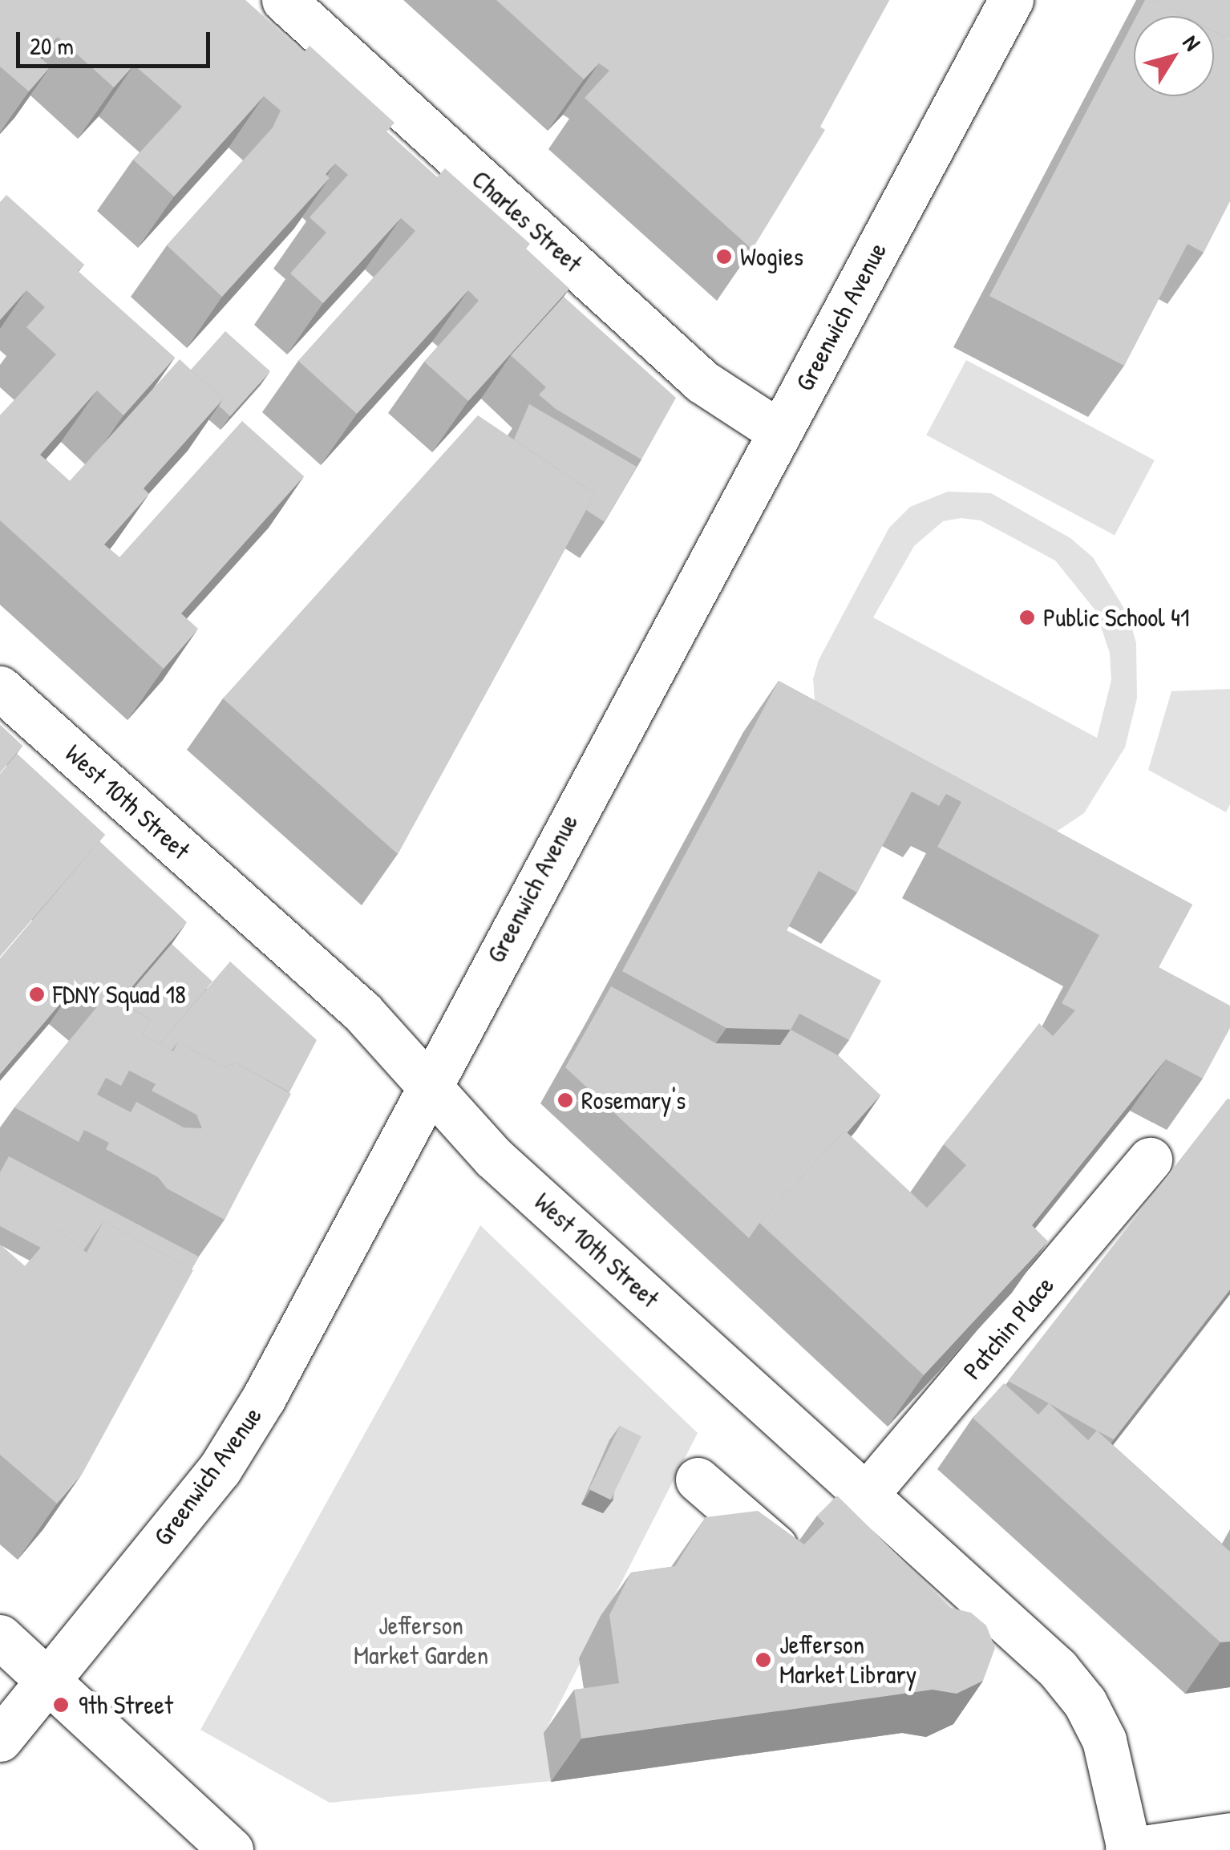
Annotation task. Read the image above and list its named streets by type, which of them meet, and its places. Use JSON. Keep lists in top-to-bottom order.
{
  "streets": {
    "street": [
      "Charles Street",
      "Greenwich Avenue",
      "West 10th Street",
      "Patchin Place"
    ]
  },
  "crossings": [
    ["Charles Street", "Greenwich Avenue"],
    ["Greenwich Avenue", "West 10th Street"],
    ["West 10th Street", "Patchin Place"]
  ],
  "parks": ["Jefferson Market Garden"],
  "places": [
    "Wogies",
    "Public School 41",
    "FDNY Squad 18",
    "Rosemary's",
    "Jefferson Market Library",
    "9th Street"
  ],
  "scale_bar": "20 m",
  "north": "top right"
}
